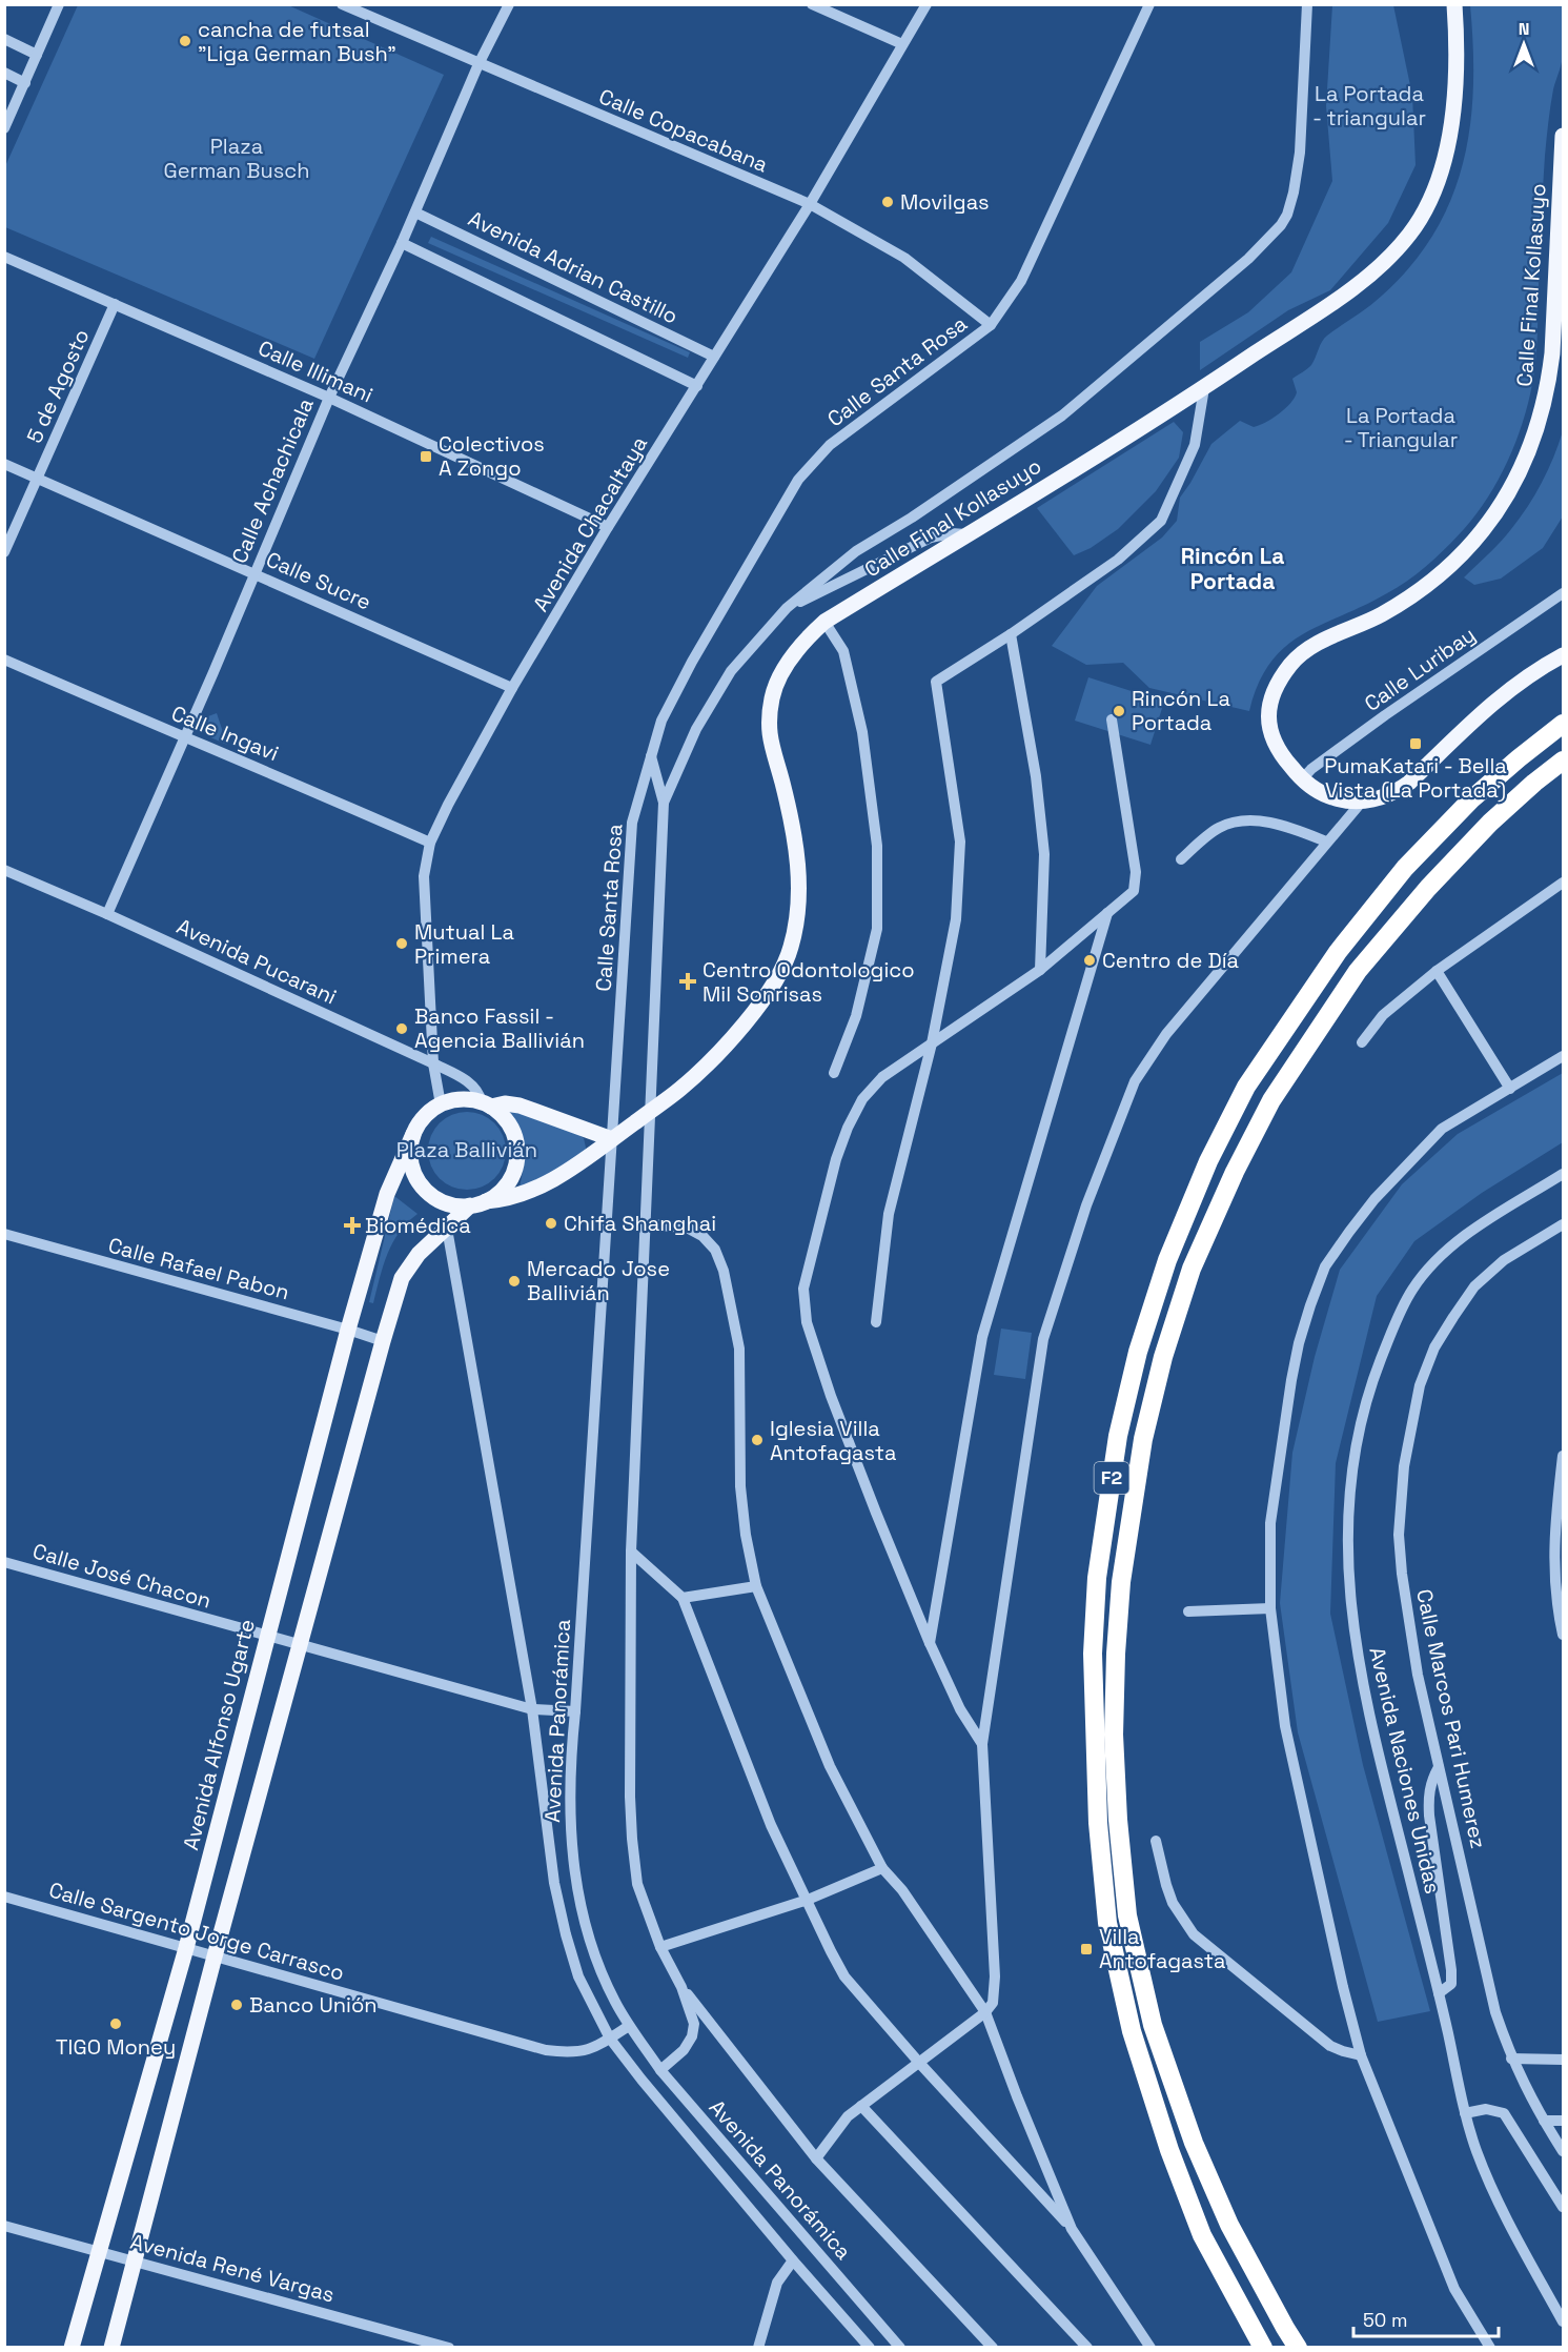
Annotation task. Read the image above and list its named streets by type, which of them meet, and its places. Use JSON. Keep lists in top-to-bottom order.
{
  "streets": {
    "highway": ["F2"],
    "main road": ["Calle Final Kollasuyo", "Avenida Alfonso Ugarte"],
    "street": [
      "Calle Copacabana",
      "Avenida Adrian Castillo",
      "Calle Illimani",
      "Calle Santa Rosa",
      "5 de Agosto",
      "Calle Achachicala",
      "Avenida Chacaltaya",
      "Calle Sucre",
      "Calle Luribay",
      "Calle Ingavi",
      "Avenida Pucarani",
      "Calle Rafael Pabon",
      "Calle José Chacon",
      "Calle Marcos Pari Humerez",
      "Avenida Panorámica",
      "Avenida Naciones Unidas",
      "Calle Sargento Jorge Carrasco",
      "Avenida René Vargas"
    ]
  },
  "crossings": [
    ["Calle Copacabana", "Calle Santa Rosa"],
    ["Calle Copacabana", "Calle Achachicala"],
    ["Calle Copacabana", "Avenida Chacaltaya"],
    ["Avenida Adrian Castillo", "Calle Achachicala"],
    ["Avenida Adrian Castillo", "Avenida Chacaltaya"],
    ["Calle Final Kollasuyo", "Calle Santa Rosa"],
    ["Calle Final Kollasuyo", "Avenida Chacaltaya"],
    ["Calle Final Kollasuyo", "Calle Luribay"],
    ["Calle Final Kollasuyo", "Avenida Pucarani"],
    ["Calle Final Kollasuyo", "Avenida Panorámica"],
    ["Calle Final Kollasuyo", "Avenida Alfonso Ugarte"],
    ["Calle Illimani", "5 de Agosto"],
    ["Calle Illimani", "Calle Achachicala"],
    ["Calle Illimani", "Avenida Chacaltaya"],
    ["Calle Santa Rosa", "Avenida Panorámica"],
    ["5 de Agosto", "Calle Sucre"],
    ["Calle Achachicala", "Calle Sucre"],
    ["Calle Achachicala", "Calle Ingavi"],
    ["Calle Achachicala", "Avenida Pucarani"],
    ["Avenida Chacaltaya", "Calle Sucre"],
    ["Avenida Chacaltaya", "Calle Ingavi"],
    ["Avenida Chacaltaya", "Avenida Pucarani"],
    ["Avenida Chacaltaya", "Avenida Alfonso Ugarte"],
    ["Avenida Pucarani", "Avenida Alfonso Ugarte"],
    ["Calle Rafael Pabon", "Avenida Alfonso Ugarte"],
    ["Calle José Chacon", "Avenida Alfonso Ugarte"],
    ["Avenida Panorámica", "Calle Sargento Jorge Carrasco"],
    ["Avenida Alfonso Ugarte", "Calle Sargento Jorge Carrasco"],
    ["Avenida Alfonso Ugarte", "Avenida René Vargas"]
  ],
  "districts": ["Rincón La Portada"],
  "parks": [
    "La Portada - triangular",
    "Plaza German Busch",
    "La Portada - Triangular",
    "Plaza Ballivián"
  ],
  "places": {
    "other": [
      "cancha de futsal \"Liga German Bush\"",
      "Movilgas",
      "Rincón La Portada",
      "Mutual La Primera",
      "Centro de Día",
      "Banco Fassil - Agencia Ballivián",
      "Chifa Shanghai",
      "Mercado Jose Ballivián",
      "Iglesia Villa Antofagasta",
      "Banco Unión",
      "TIGO Money"
    ],
    "transit": ["Colectivos A Zongo", "PumaKatari - Bella Vista (La Portada)", "Villa Antofagasta"],
    "health": ["Centro Odontologico Mil Sonrisas", "Biomédica"]
  },
  "scale_bar": "50 m",
  "north": "top"
}
